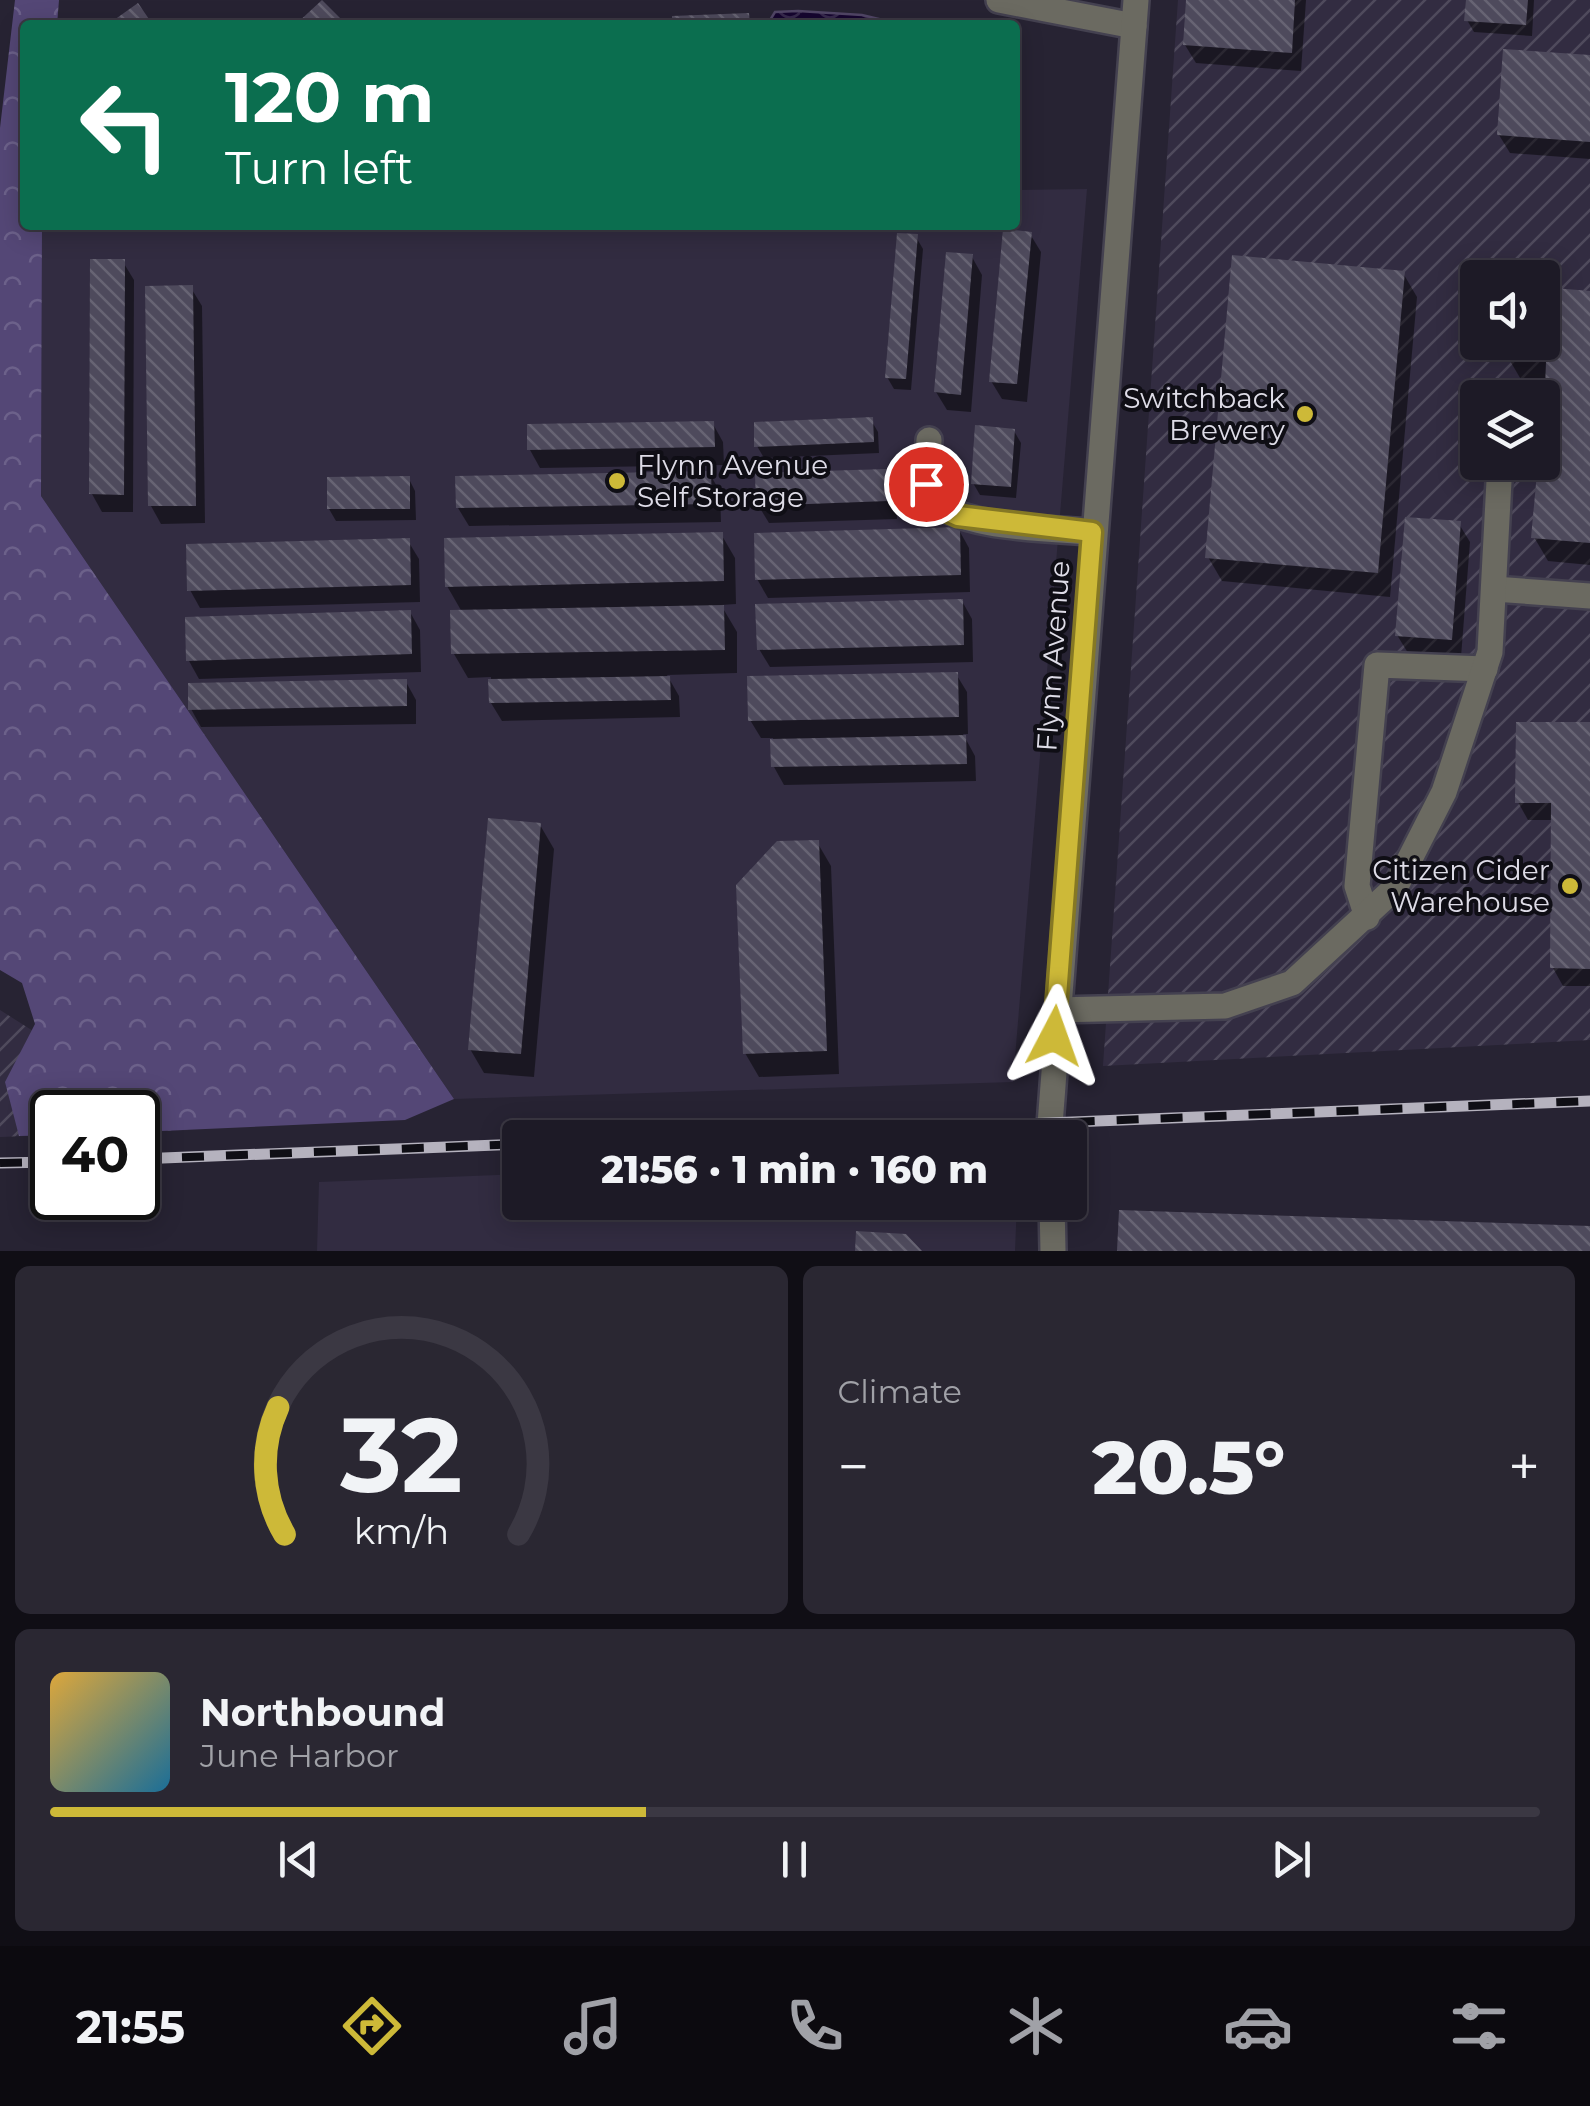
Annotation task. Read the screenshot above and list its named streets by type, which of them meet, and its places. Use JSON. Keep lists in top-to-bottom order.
{
  "streets": {
    "street": ["Flynn Avenue"]
  },
  "places": ["Switchback Brewery", "Flynn Avenue Self Storage", "Citizen Cider Warehouse"],
  "page": {
    "turn": ["120 m", "Turn left"],
    "limit": "40",
    "trip": "21:56 · 1 min · 160 m",
    "tile": "Climate",
    "heat": ["−", "20.5°", "+"],
    "song": ["Northbound", "June Harbor"],
    "tabs": "21:55",
    "gauge": ["32", "km/h"]
  }
}
